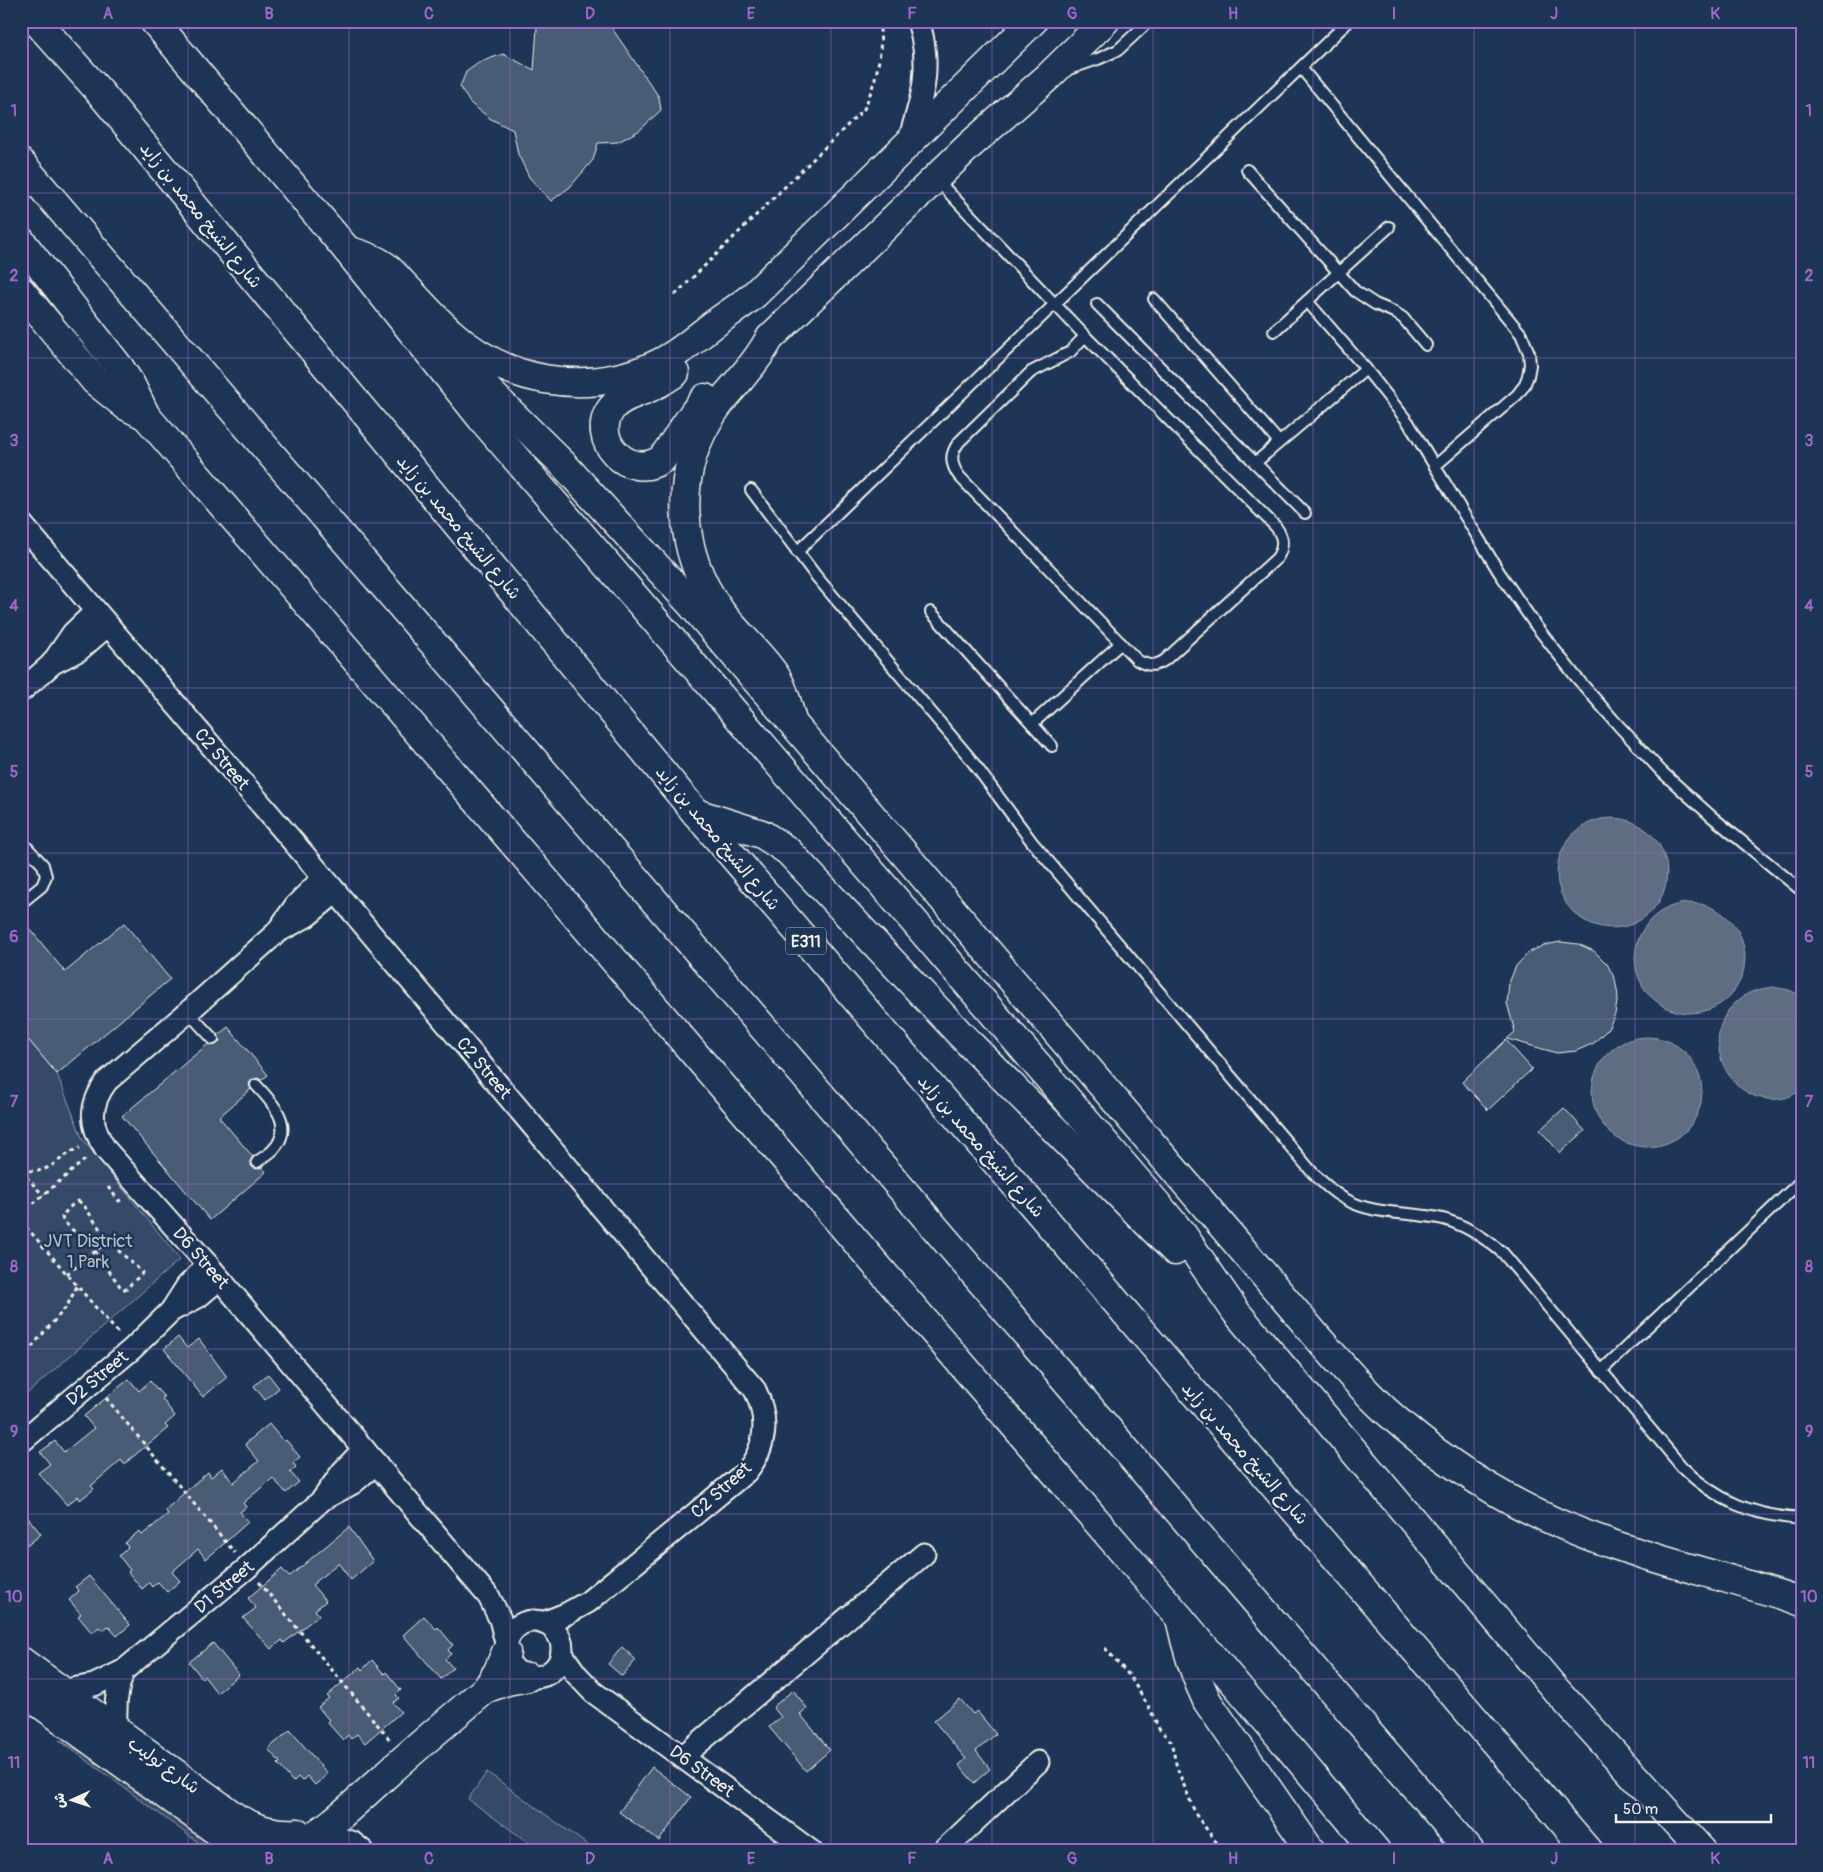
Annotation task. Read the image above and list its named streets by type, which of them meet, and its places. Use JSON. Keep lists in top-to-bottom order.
{
  "streets": {
    "main road": ["شارع الشيخ محمد بن زايد", "E311", "شارع توليب"],
    "street": [
      "C2 Street",
      "D6 Street",
      "D2 Street",
      "D1 Street"
    ]
  },
  "crossings": [
    ["C2 Street", "D6 Street"],
    ["C2 Street", "شارع توليب"],
    ["D6 Street", "D2 Street"],
    ["D6 Street", "D1 Street"],
    ["D6 Street", "شارع توليب"],
    ["D1 Street", "شارع توليب"]
  ],
  "parks": ["JVT District 1 Park"],
  "scale_bar": "50 m",
  "north": "left",
  "grid": {
    "columns": [
      "A",
      "B",
      "C",
      "D",
      "E",
      "F",
      "G",
      "H",
      "I",
      "J",
      "K"
    ],
    "rows": [
      "1",
      "2",
      "3",
      "4",
      "5",
      "6",
      "7",
      "8",
      "9",
      "10",
      "11"
    ]
  }
}
